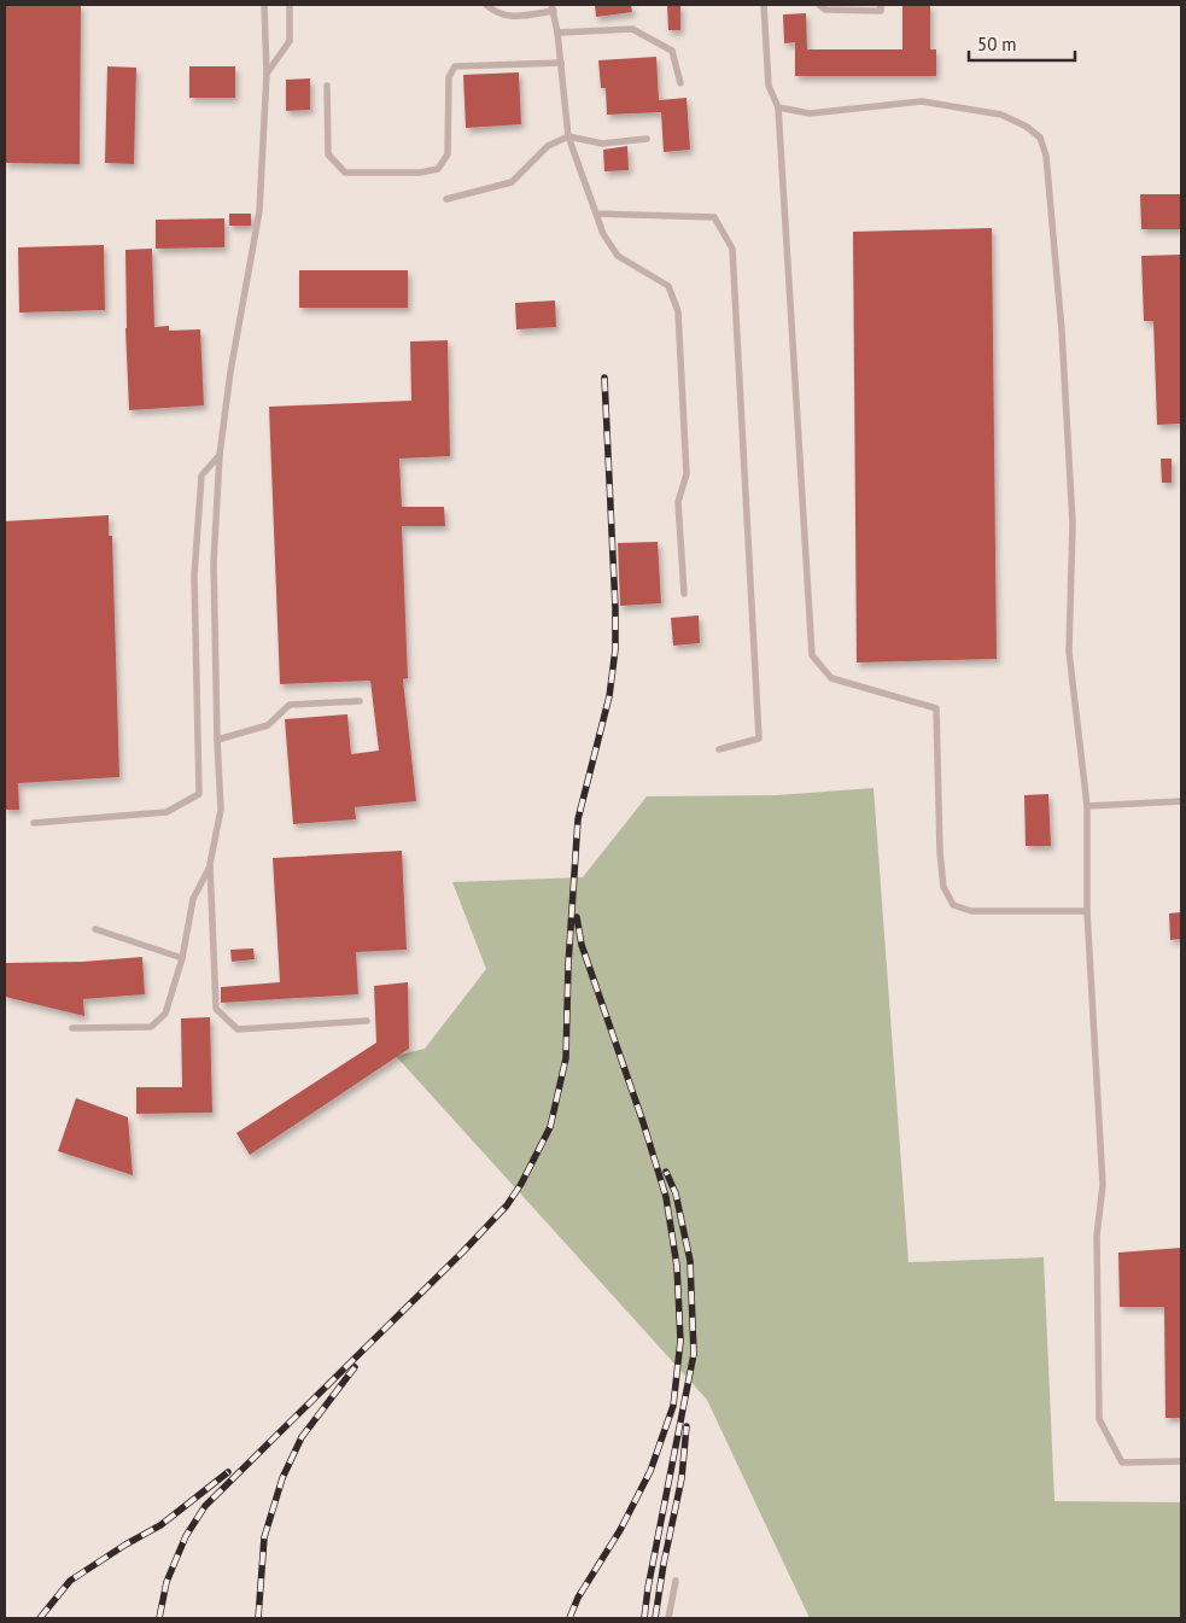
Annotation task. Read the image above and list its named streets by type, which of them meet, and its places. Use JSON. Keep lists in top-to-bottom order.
{
  "scale_bar": "50 m"
}
